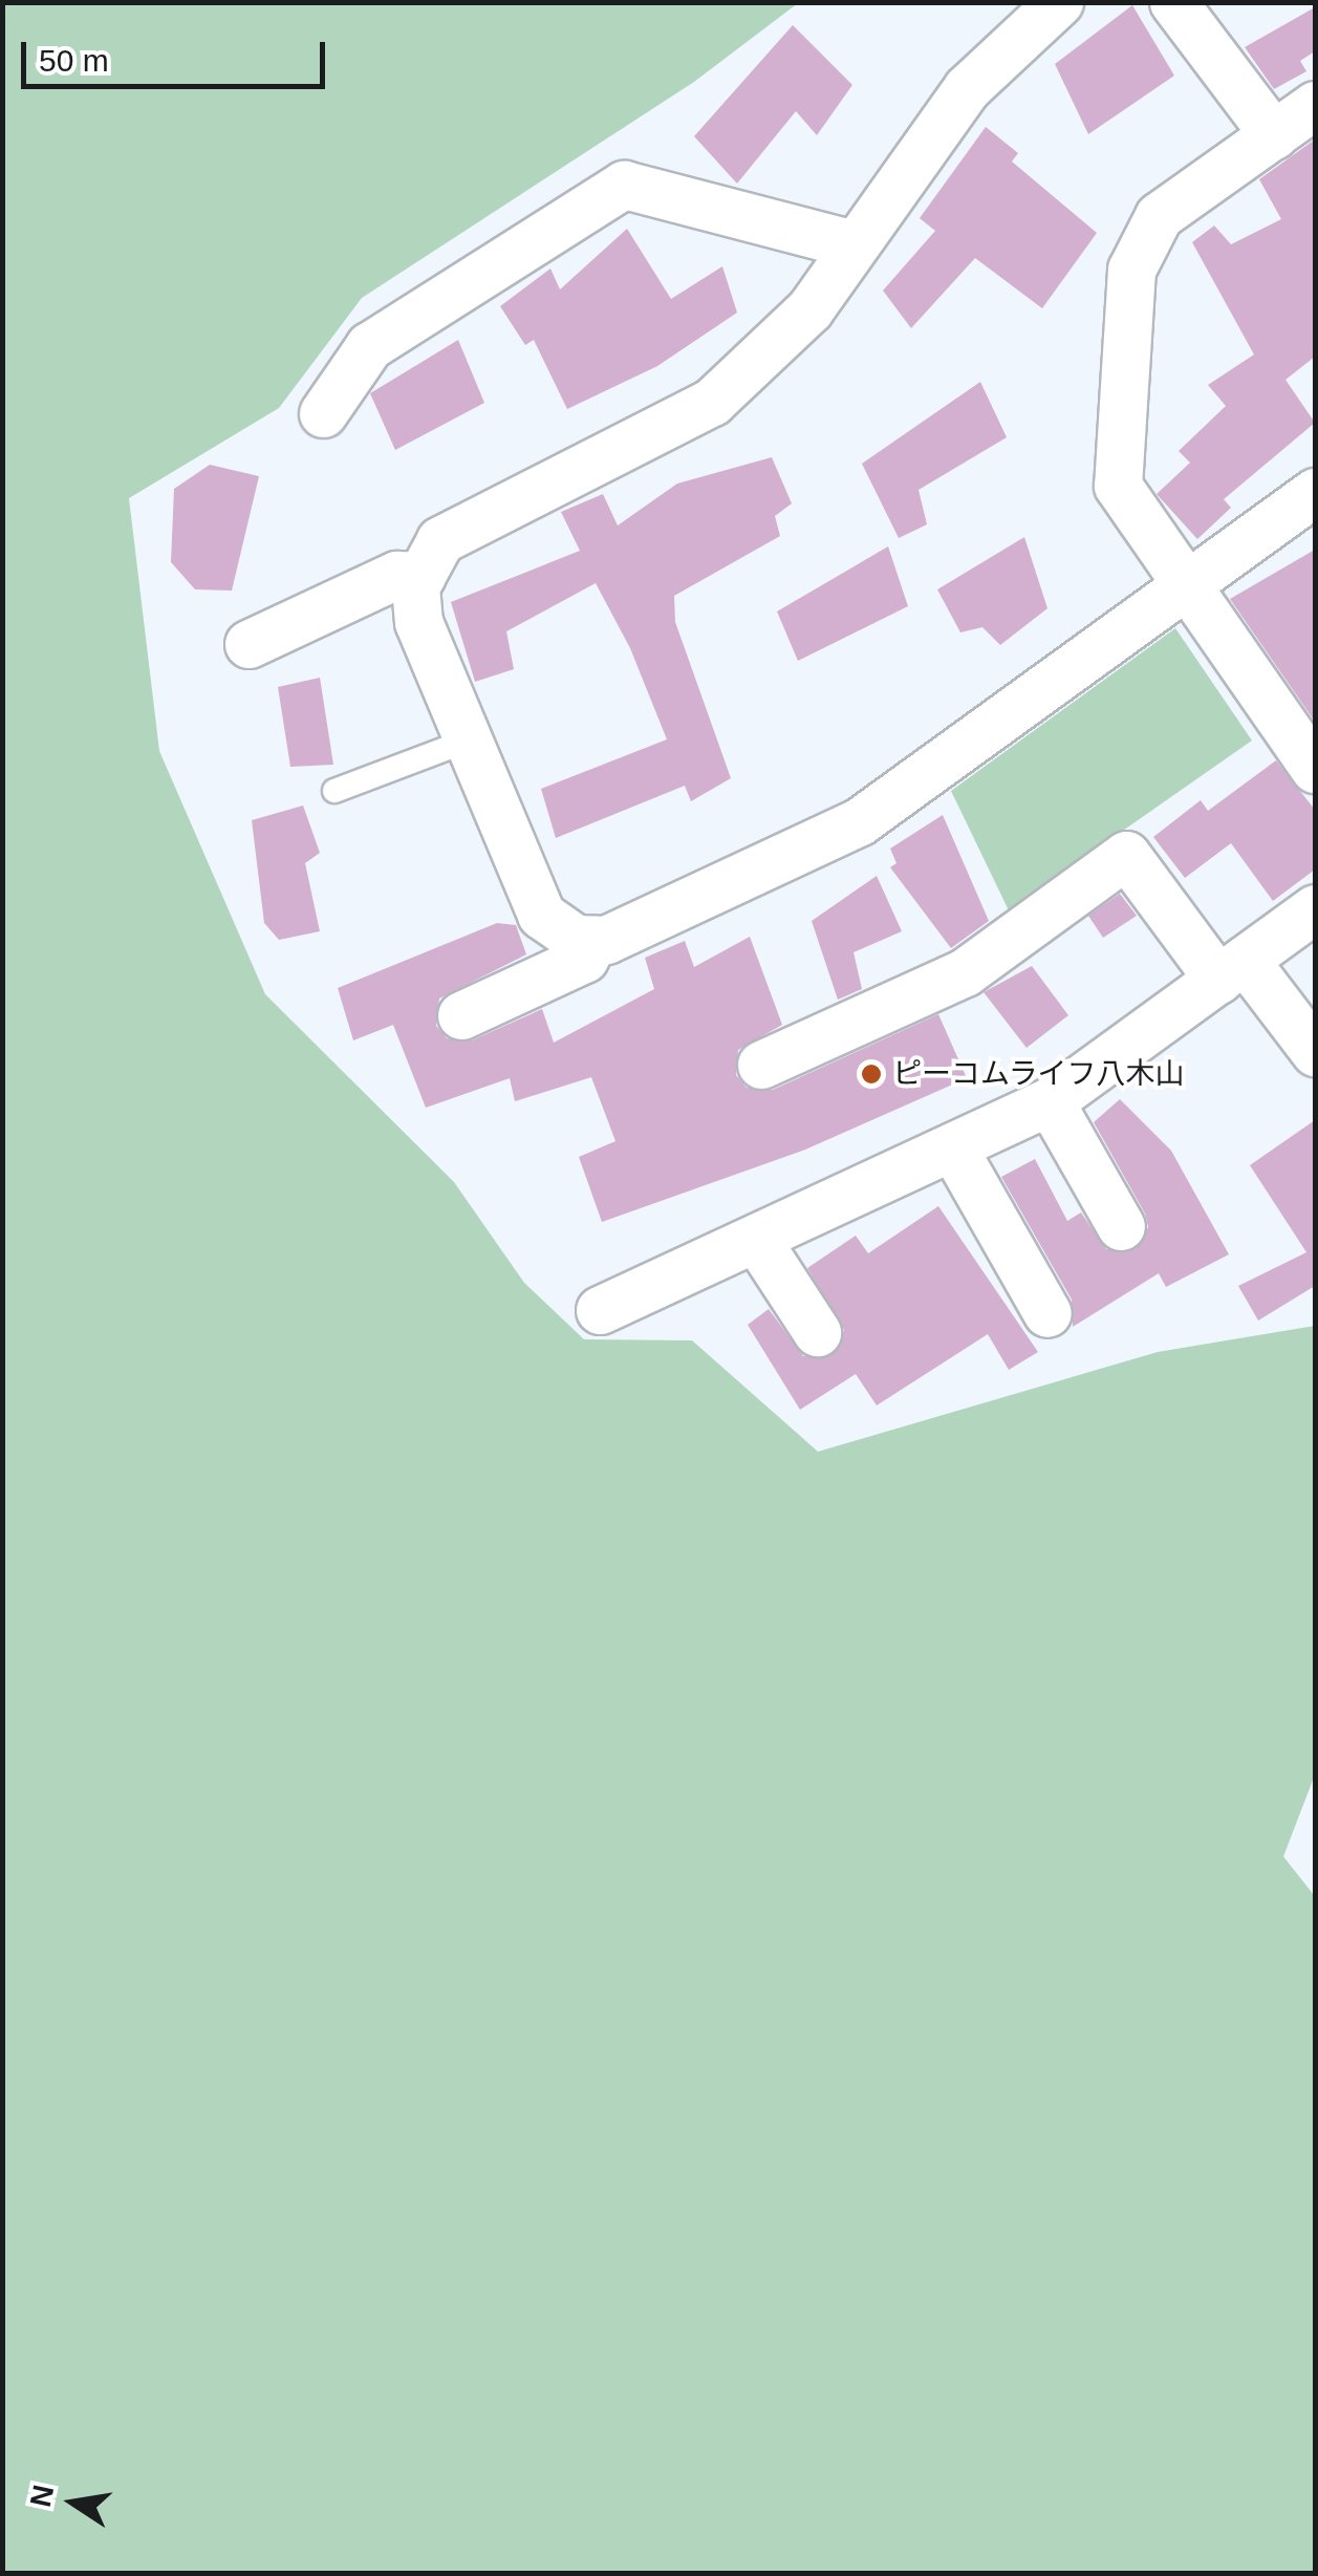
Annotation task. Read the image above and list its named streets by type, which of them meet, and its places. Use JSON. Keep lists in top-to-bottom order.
{
  "places": ["ピーコムライフ八木山"],
  "scale_bar": "50 m",
  "north": "left"
}
